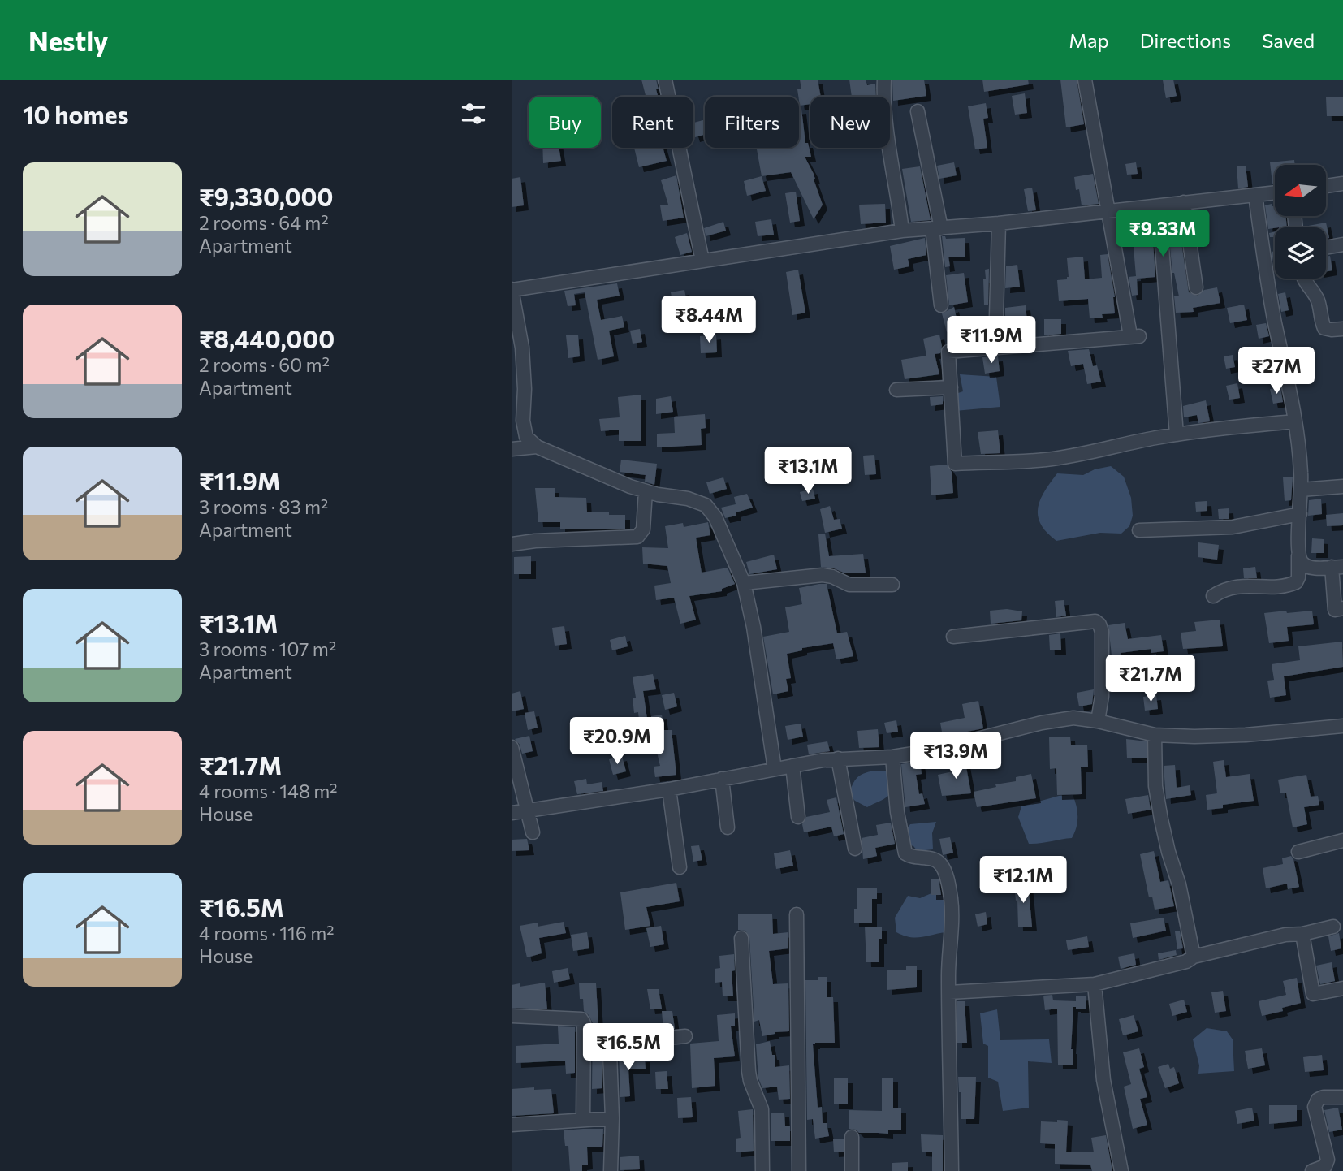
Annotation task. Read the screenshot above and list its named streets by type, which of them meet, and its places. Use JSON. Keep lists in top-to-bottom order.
{
  "north": "left",
  "page": {
    "header": "Nestly",
    "nav": ["Map", "Directions", "Saved"],
    "heading": "10 homes",
    "chip": [
      "Buy",
      "Rent",
      "Filters",
      "New"
    ],
    "list": [
      {
        "name": "₹9,330,000",
        "note": "2 rooms · 64 m² · Apartment"
      },
      {
        "name": "₹8,440,000",
        "note": "2 rooms · 60 m² · Apartment"
      },
      {
        "name": "₹11.9M",
        "note": "3 rooms · 83 m² · Apartment"
      },
      {
        "name": "₹13.1M",
        "note": "3 rooms · 107 m² · Apartment"
      },
      {
        "name": "₹21.7M",
        "note": "4 rooms · 148 m² · House"
      },
      {
        "name": "₹16.5M",
        "note": "4 rooms · 116 m² · House"
      }
    ],
    "price": [
      "₹9.33M",
      "₹8.44M",
      "₹11.9M",
      "₹27M",
      "₹13.1M",
      "₹21.7M",
      "₹20.9M",
      "₹13.9M",
      "₹12.1M",
      "₹16.5M"
    ]
  }
}
